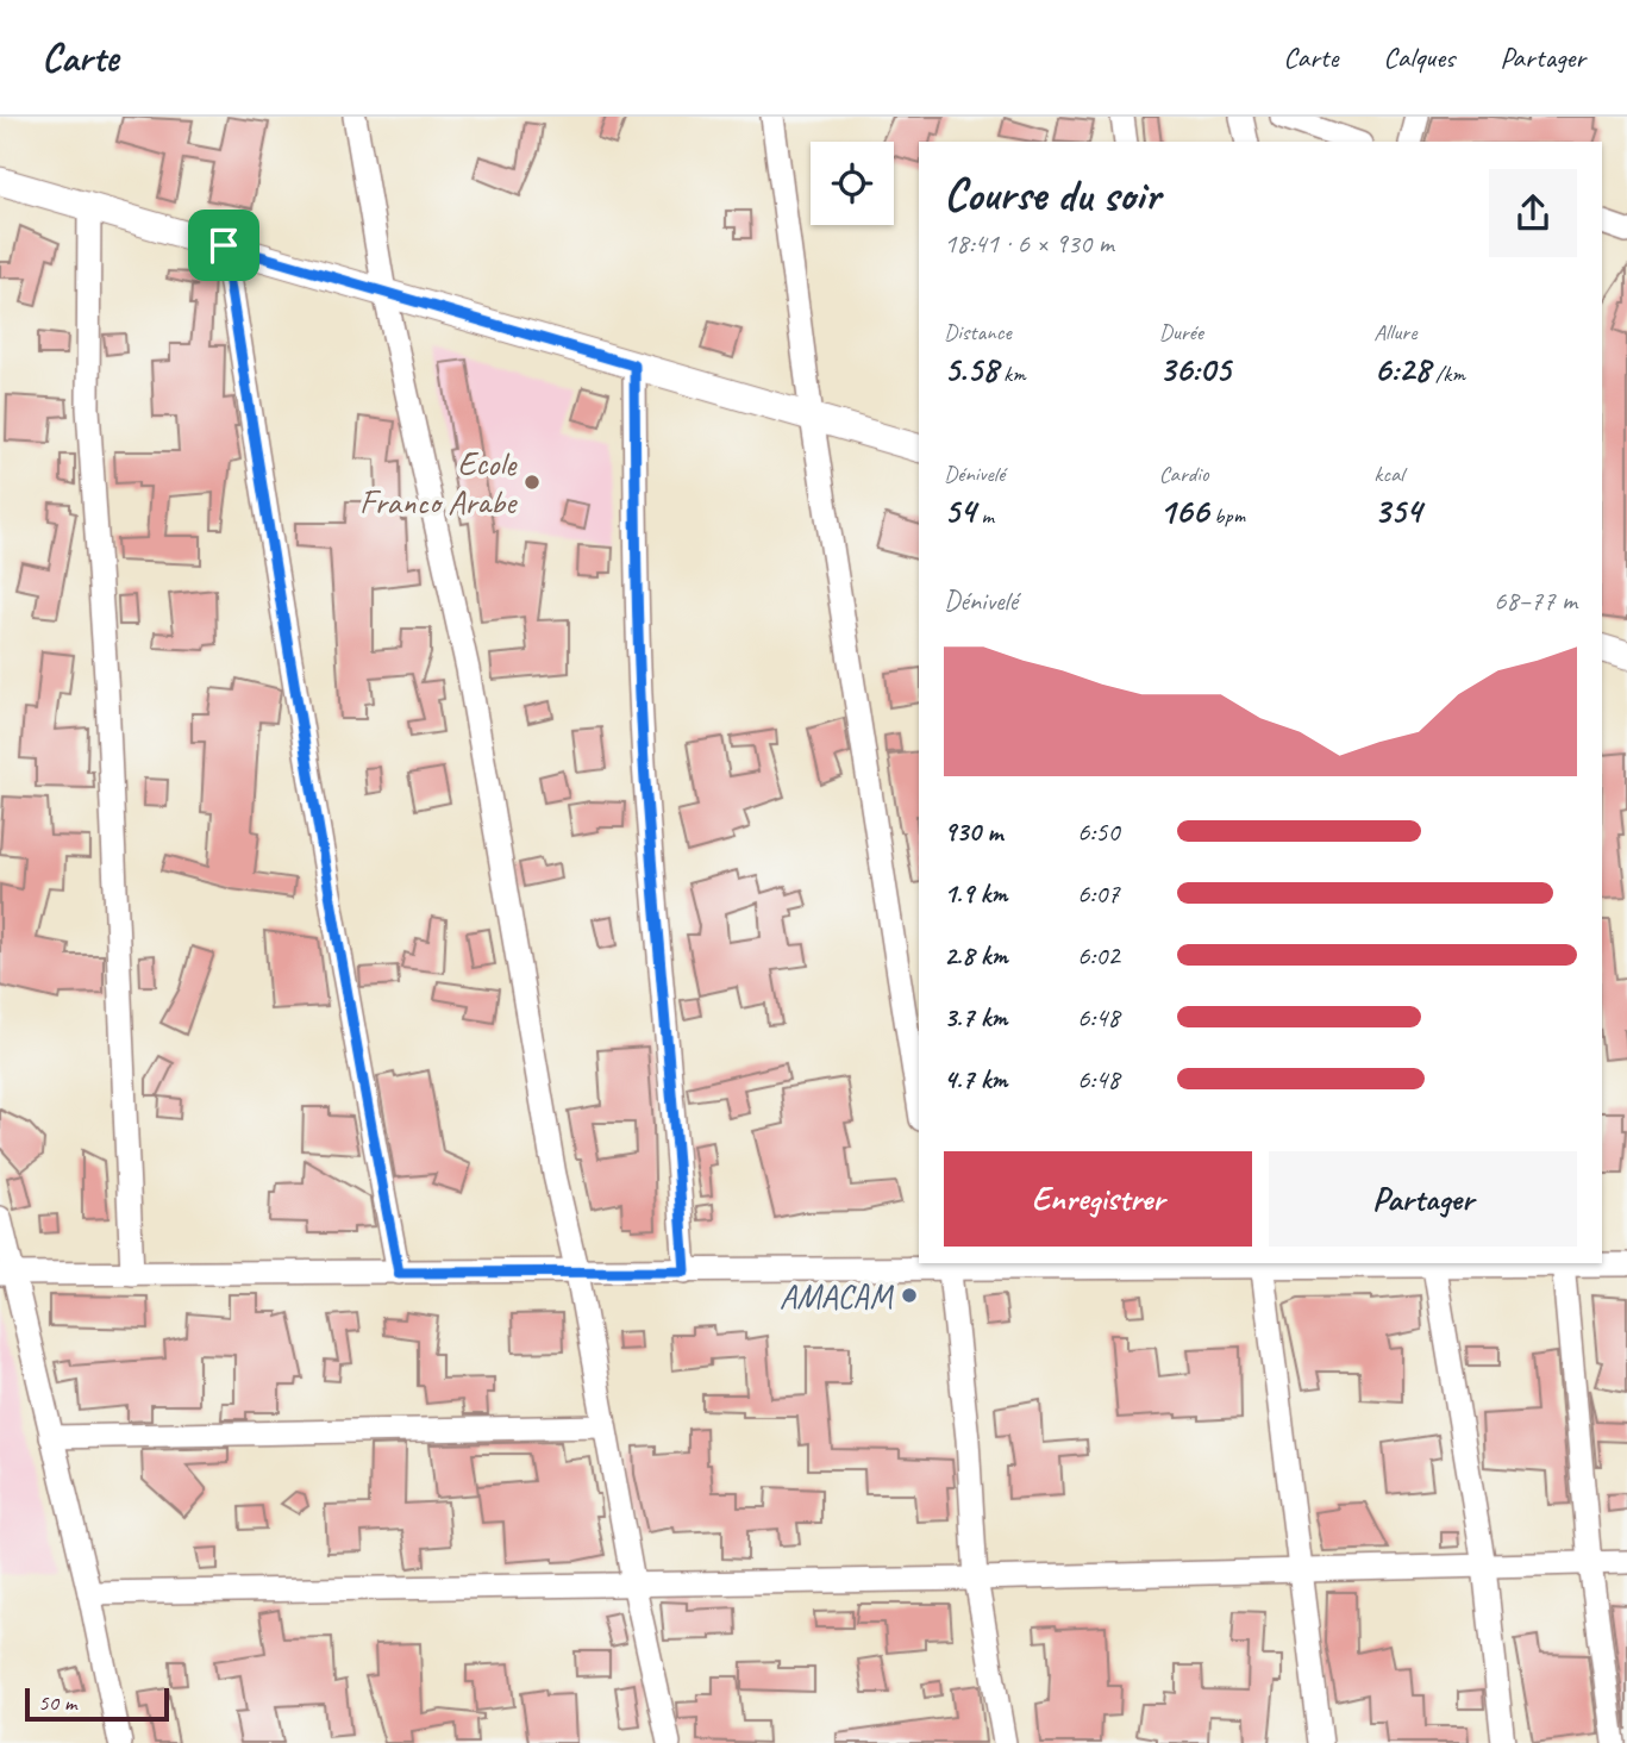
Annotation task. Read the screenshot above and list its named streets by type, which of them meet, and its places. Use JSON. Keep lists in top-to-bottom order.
{
  "places": ["Ecole Franco Arabe", "AMACAM"],
  "scale_bar": "50 m",
  "page": {
    "header": "Carte",
    "nav": ["Carte", "Calques", "Partager"],
    "heading": ["Course du soir", "18:41 · 6 × 930 m"],
    "stats": [
      ["Distance", "5.58 km"],
      ["Durée", "36:05"],
      ["Allure", "6:28 /km"],
      ["Dénivelé", "54 m"],
      ["Cardio", "166 bpm"],
      ["kcal", "354"]
    ],
    "chart": ["Dénivelé", "68–77 m"],
    "list": [
      {
        "name": "930 m",
        "note": "6:50"
      },
      {
        "name": "1.9 km",
        "note": "6:07"
      },
      {
        "name": "2.8 km",
        "note": "6:02"
      },
      {
        "name": "3.7 km",
        "note": "6:48"
      },
      {
        "name": "4.7 km",
        "note": "6:48"
      }
    ],
    "buttons": ["Enregistrer", "Partager"],
    "scale": "50 m"
  }
}
